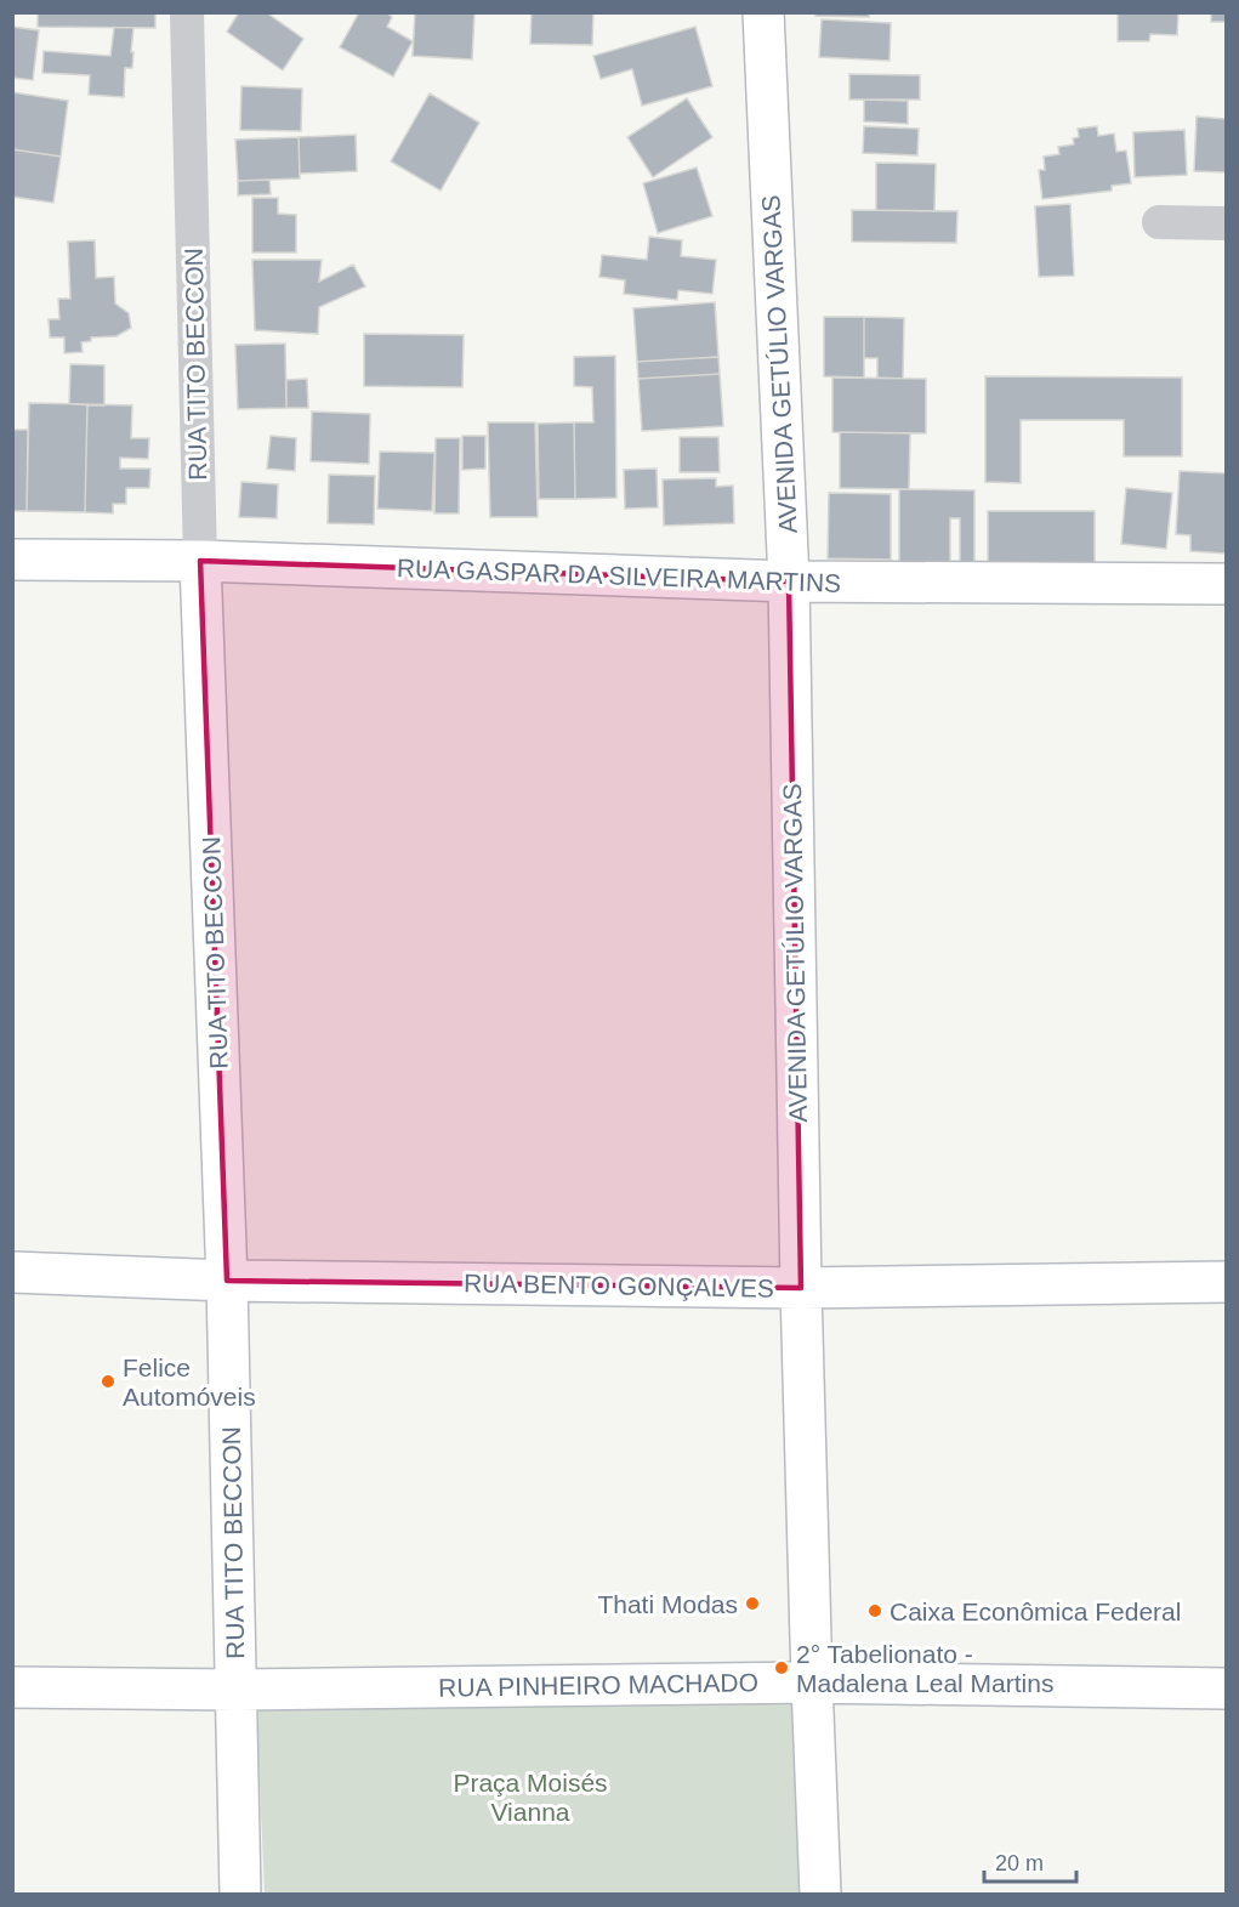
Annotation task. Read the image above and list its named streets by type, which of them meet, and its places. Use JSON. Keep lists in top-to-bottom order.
{
  "streets": {
    "street": [
      "RUA TITO BECCON",
      "AVENIDA GETÚLIO VARGAS",
      "RUA GASPAR DA SILVEIRA MARTINS",
      "RUA BENTO GONÇALVES",
      "RUA PINHEIRO MACHADO"
    ]
  },
  "crossings": [
    ["RUA TITO BECCON", "RUA GASPAR DA SILVEIRA MARTINS"],
    ["RUA TITO BECCON", "RUA BENTO GONÇALVES"],
    ["RUA TITO BECCON", "RUA PINHEIRO MACHADO"],
    ["AVENIDA GETÚLIO VARGAS", "RUA GASPAR DA SILVEIRA MARTINS"],
    ["AVENIDA GETÚLIO VARGAS", "RUA BENTO GONÇALVES"],
    ["AVENIDA GETÚLIO VARGAS", "RUA PINHEIRO MACHADO"]
  ],
  "parks": ["Praça Moisés Vianna"],
  "places": [
    "Felice Automóveis",
    "Thati Modas",
    "Caixa Econômica Federal",
    "2° Tabelionato - Madalena Leal Martins"
  ],
  "scale_bar": "20 m"
}
